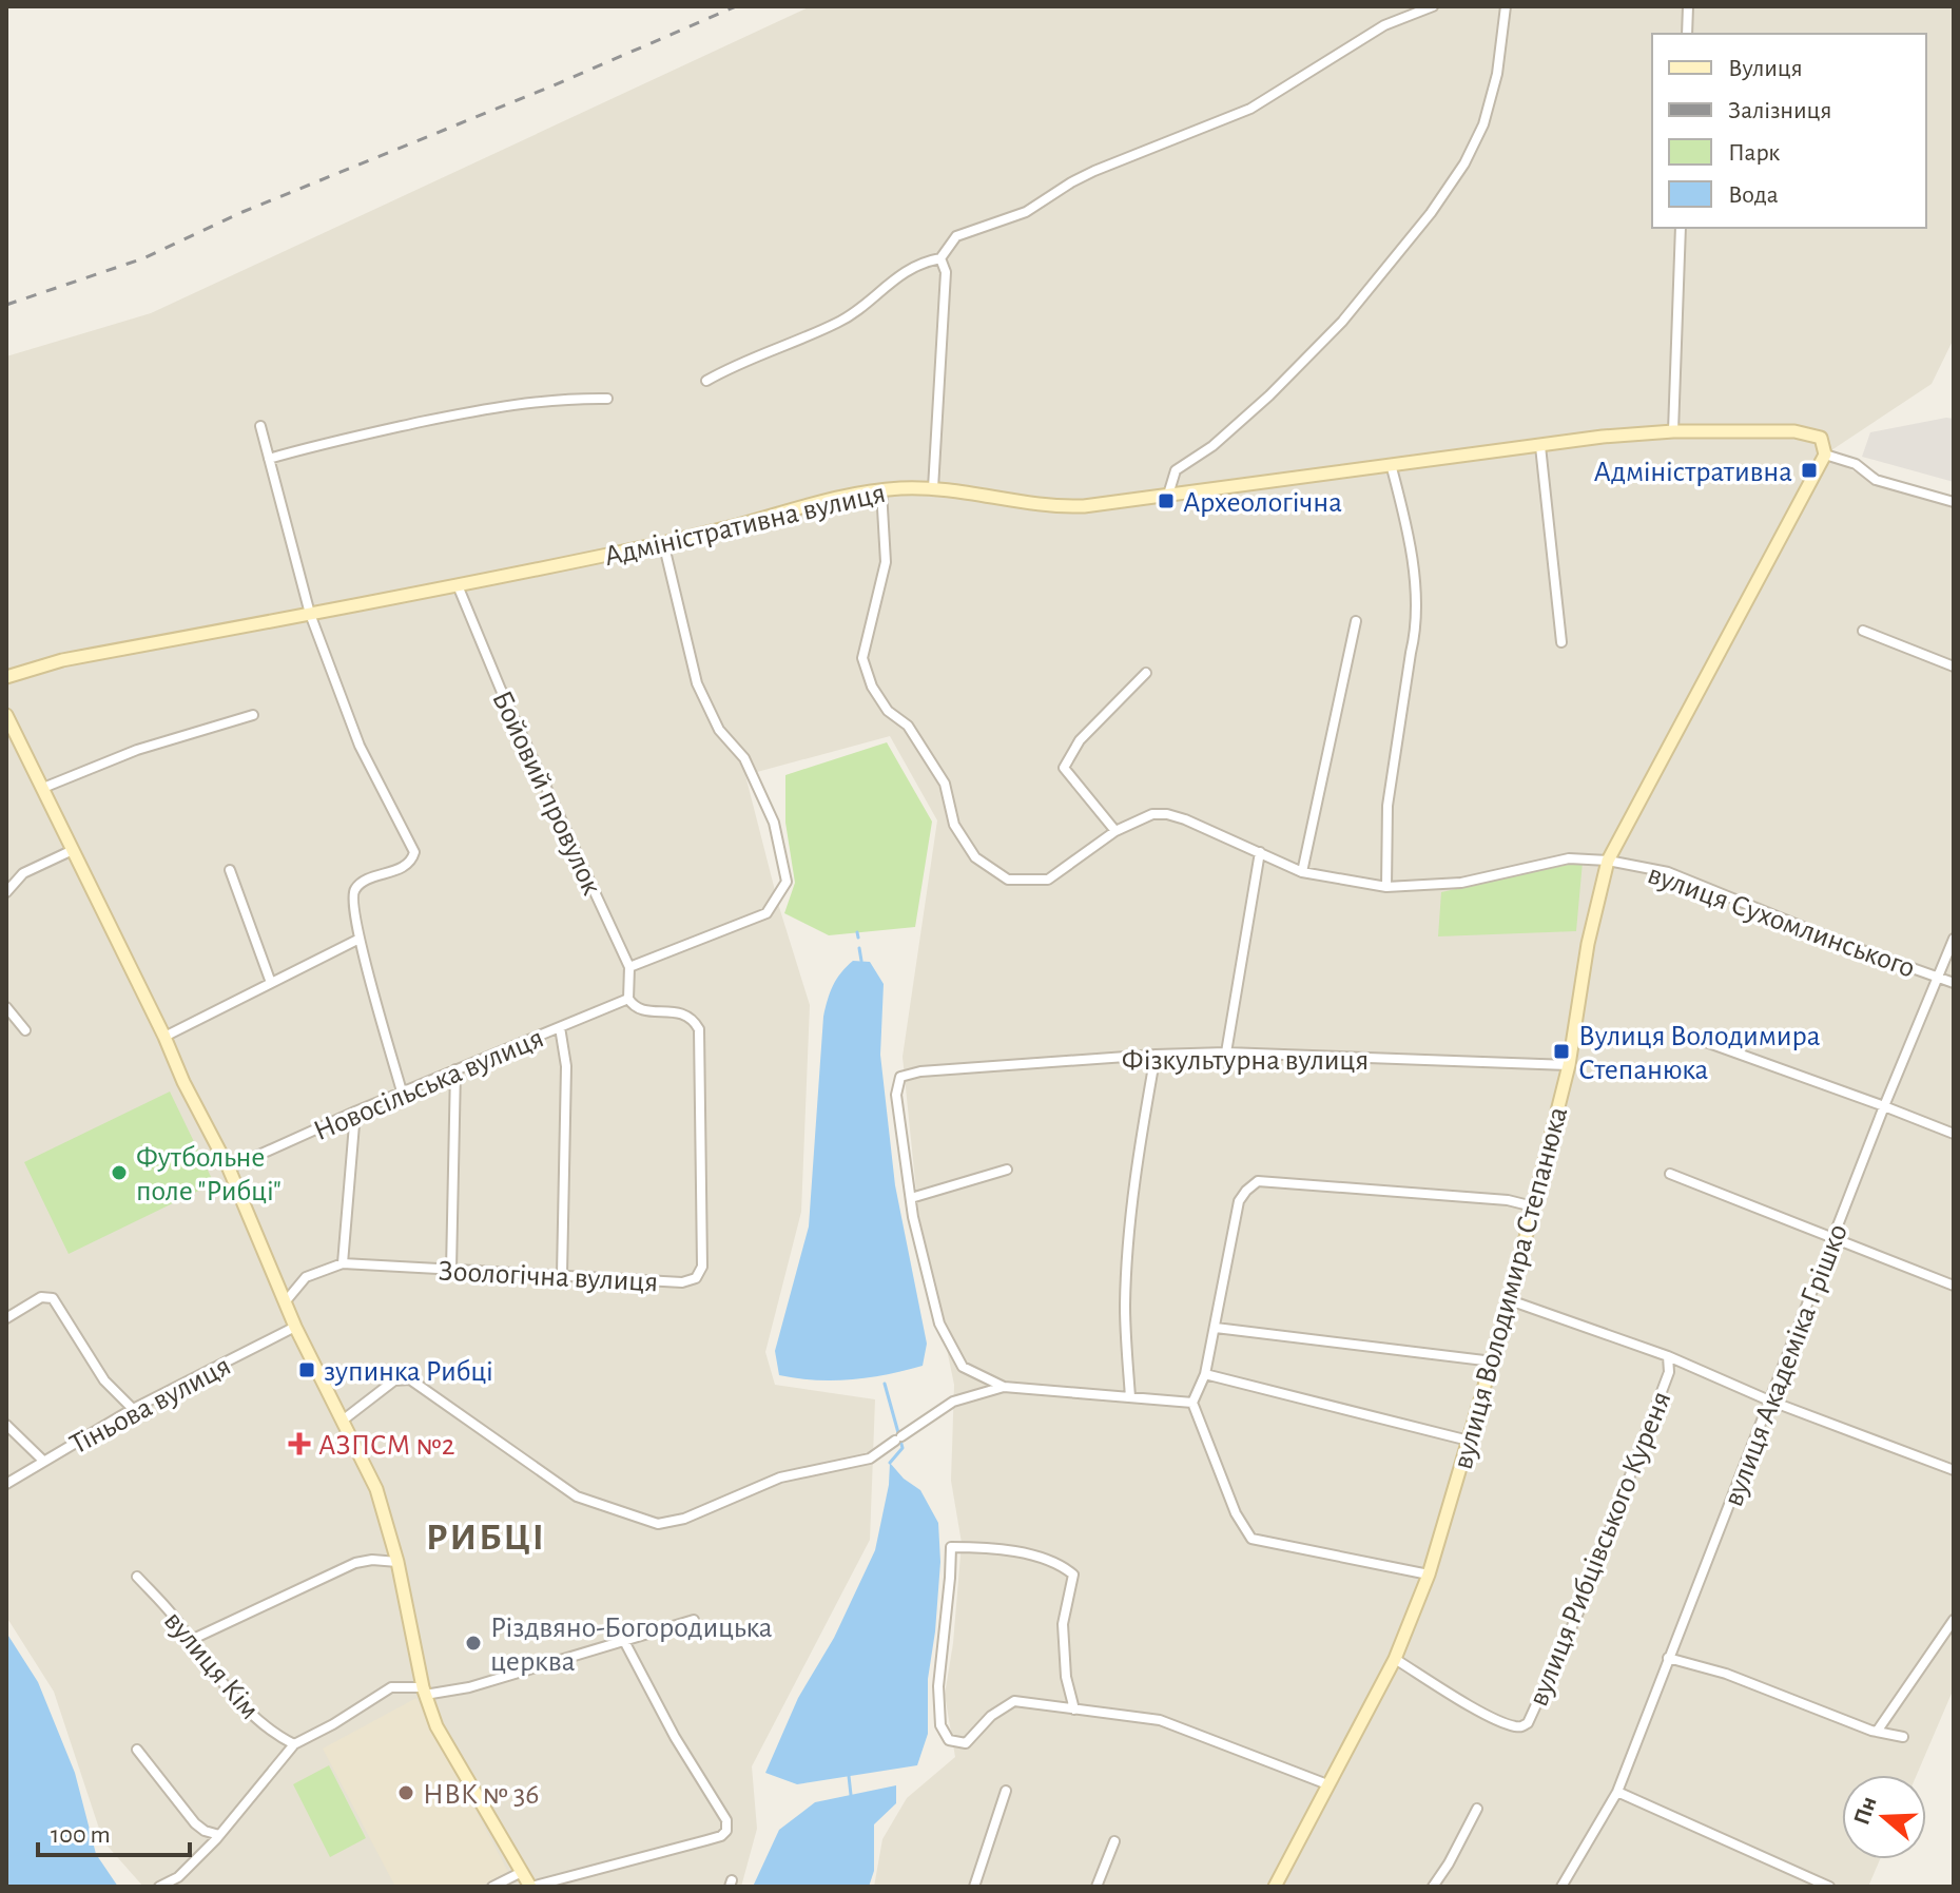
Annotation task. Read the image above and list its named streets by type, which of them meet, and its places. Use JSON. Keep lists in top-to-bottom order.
{
  "streets": {
    "street": [
      "Адміністративна вулиця",
      "Бойовий провулок",
      "вулиця Сухомлинського",
      "Фізкультурна вулиця",
      "Новосільська вулиця",
      "Зоологічна вулиця",
      "вулиця Володимира Степанюка",
      "вулиця Академіка Грішко",
      "Тіньова вулиця",
      "вулиця Рибцівського Куреня",
      "вулиця Кім"
    ]
  },
  "crossings": [
    ["Адміністративна вулиця", "Бойовий провулок"],
    ["Адміністративна вулиця", "вулиця Сухомлинського"],
    ["Адміністративна вулиця", "вулиця Володимира Степанюка"],
    ["Бойовий провулок", "Новосільська вулиця"],
    ["Бойовий провулок", "Зоологічна вулиця"],
    ["вулиця Сухомлинського", "вулиця Володимира Степанюка"],
    ["вулиця Сухомлинського", "вулиця Академіка Грішко"],
    ["Фізкультурна вулиця", "вулиця Володимира Степанюка"],
    ["Новосільська вулиця", "Зоологічна вулиця"],
    ["вулиця Володимира Степанюка", "вулиця Рибцівського Куреня"]
  ],
  "districts": ["РИБЦІ"],
  "places": {
    "transit": [
      "Адміністративна",
      "Археологічна",
      "Вулиця Володимира Степанюка",
      "зупинка Рибці"
    ],
    "other": ["Футбольне поле \"Рибці\"", "Різдвяно-Богородицька церква", "НВК № 36"],
    "health": ["АЗПСМ №2"]
  },
  "legend": [
    "Вулиця",
    "Залізниця",
    "Парк",
    "Вода"
  ],
  "scale_bar": "100 m",
  "north": "left"
}
